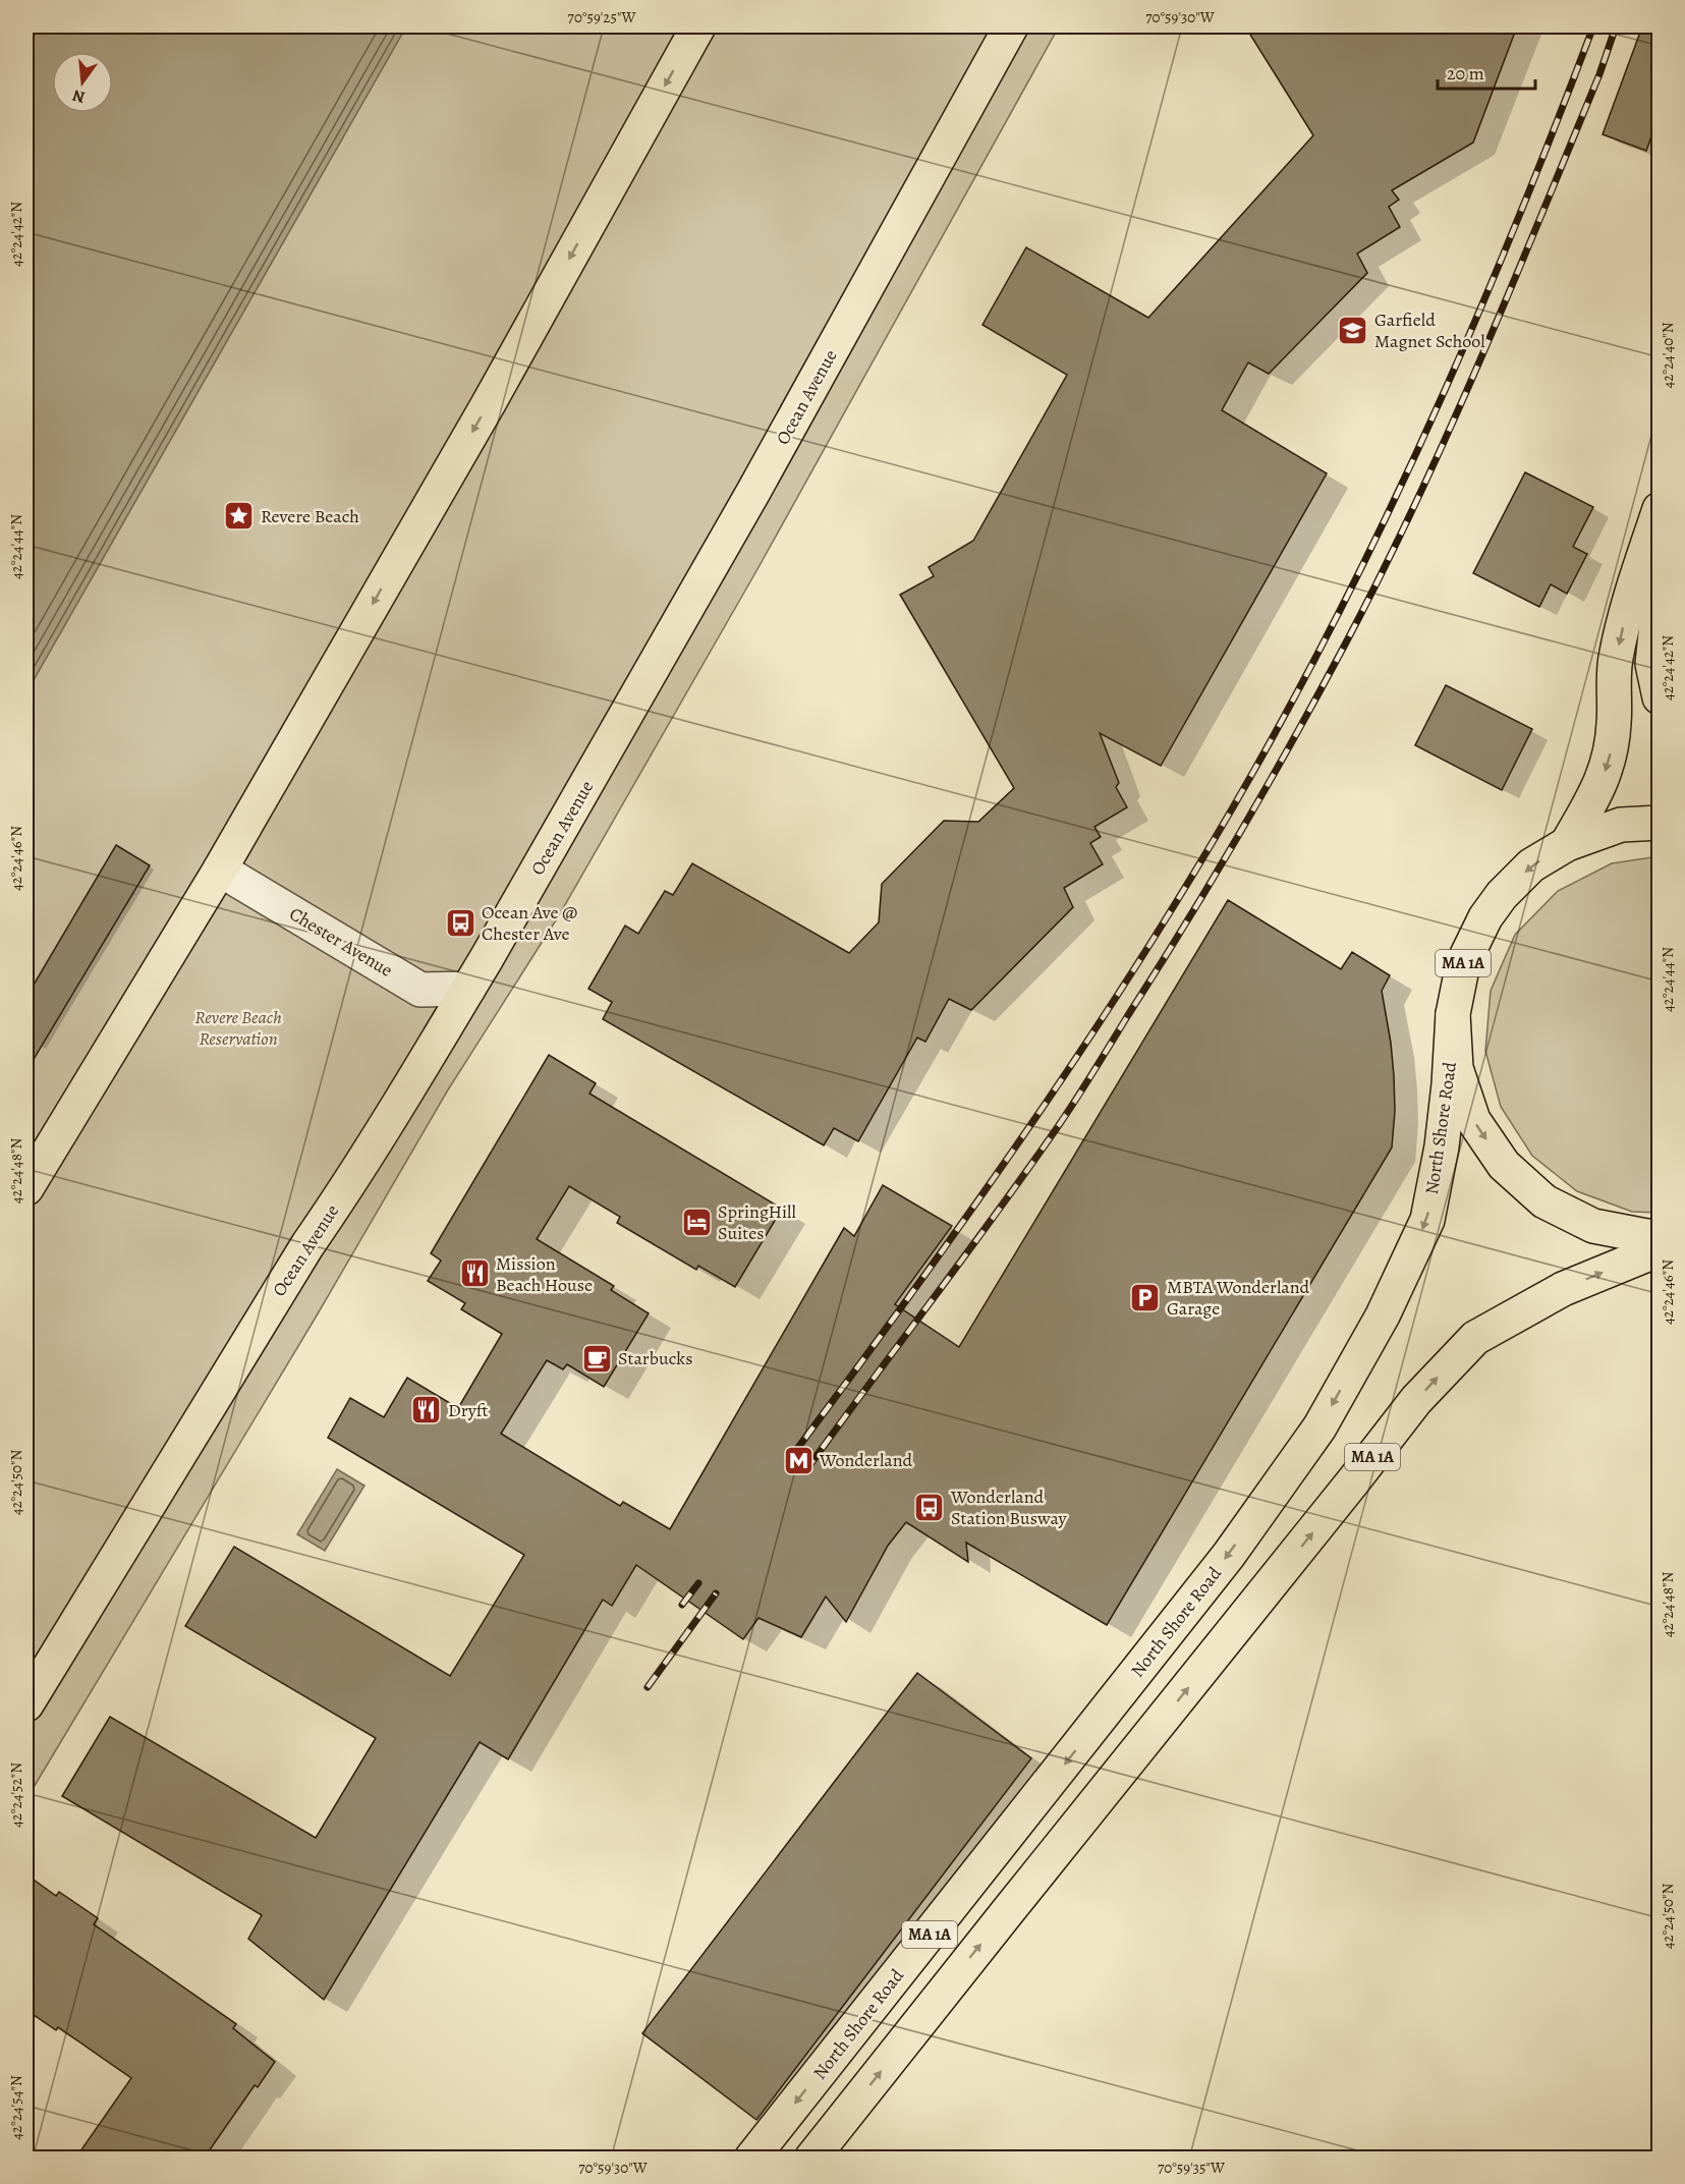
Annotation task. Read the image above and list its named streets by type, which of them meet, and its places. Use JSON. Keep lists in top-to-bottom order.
{
  "streets": {
    "main road": ["Ocean Avenue", "MA 1A", "North Shore Road"],
    "street": ["Chester Avenue"]
  },
  "crossings": [
    ["Ocean Avenue", "Chester Avenue"],
    ["MA 1A", "North Shore Road"]
  ],
  "parks": ["Revere Beach Reservation"],
  "places": {
    "school or university": ["Garfield Magnet School"],
    "place": ["Revere Beach"],
    "bus stop": ["Ocean Ave @ Chester Ave", "Wonderland Station Busway"],
    "hotel": ["SpringHill Suites"],
    "restaurant": ["Mission Beach House", "Dryft"],
    "parking": ["MBTA Wonderland Garage"],
    "cafe": ["Starbucks"],
    "metro station": ["Wonderland"]
  },
  "scale_bar": "20 m",
  "north": "bottom",
  "coordinates": [
    "70°59'25\"W",
    "70°59'30\"W",
    "42°24'42\"N",
    "42°24'40\"N",
    "42°24'44\"N",
    "42°24'46\"N",
    "42°24'48\"N",
    "42°24'50\"N",
    "42°24'52\"N",
    "42°24'54\"N",
    "70°59'35\"W"
  ]
}
